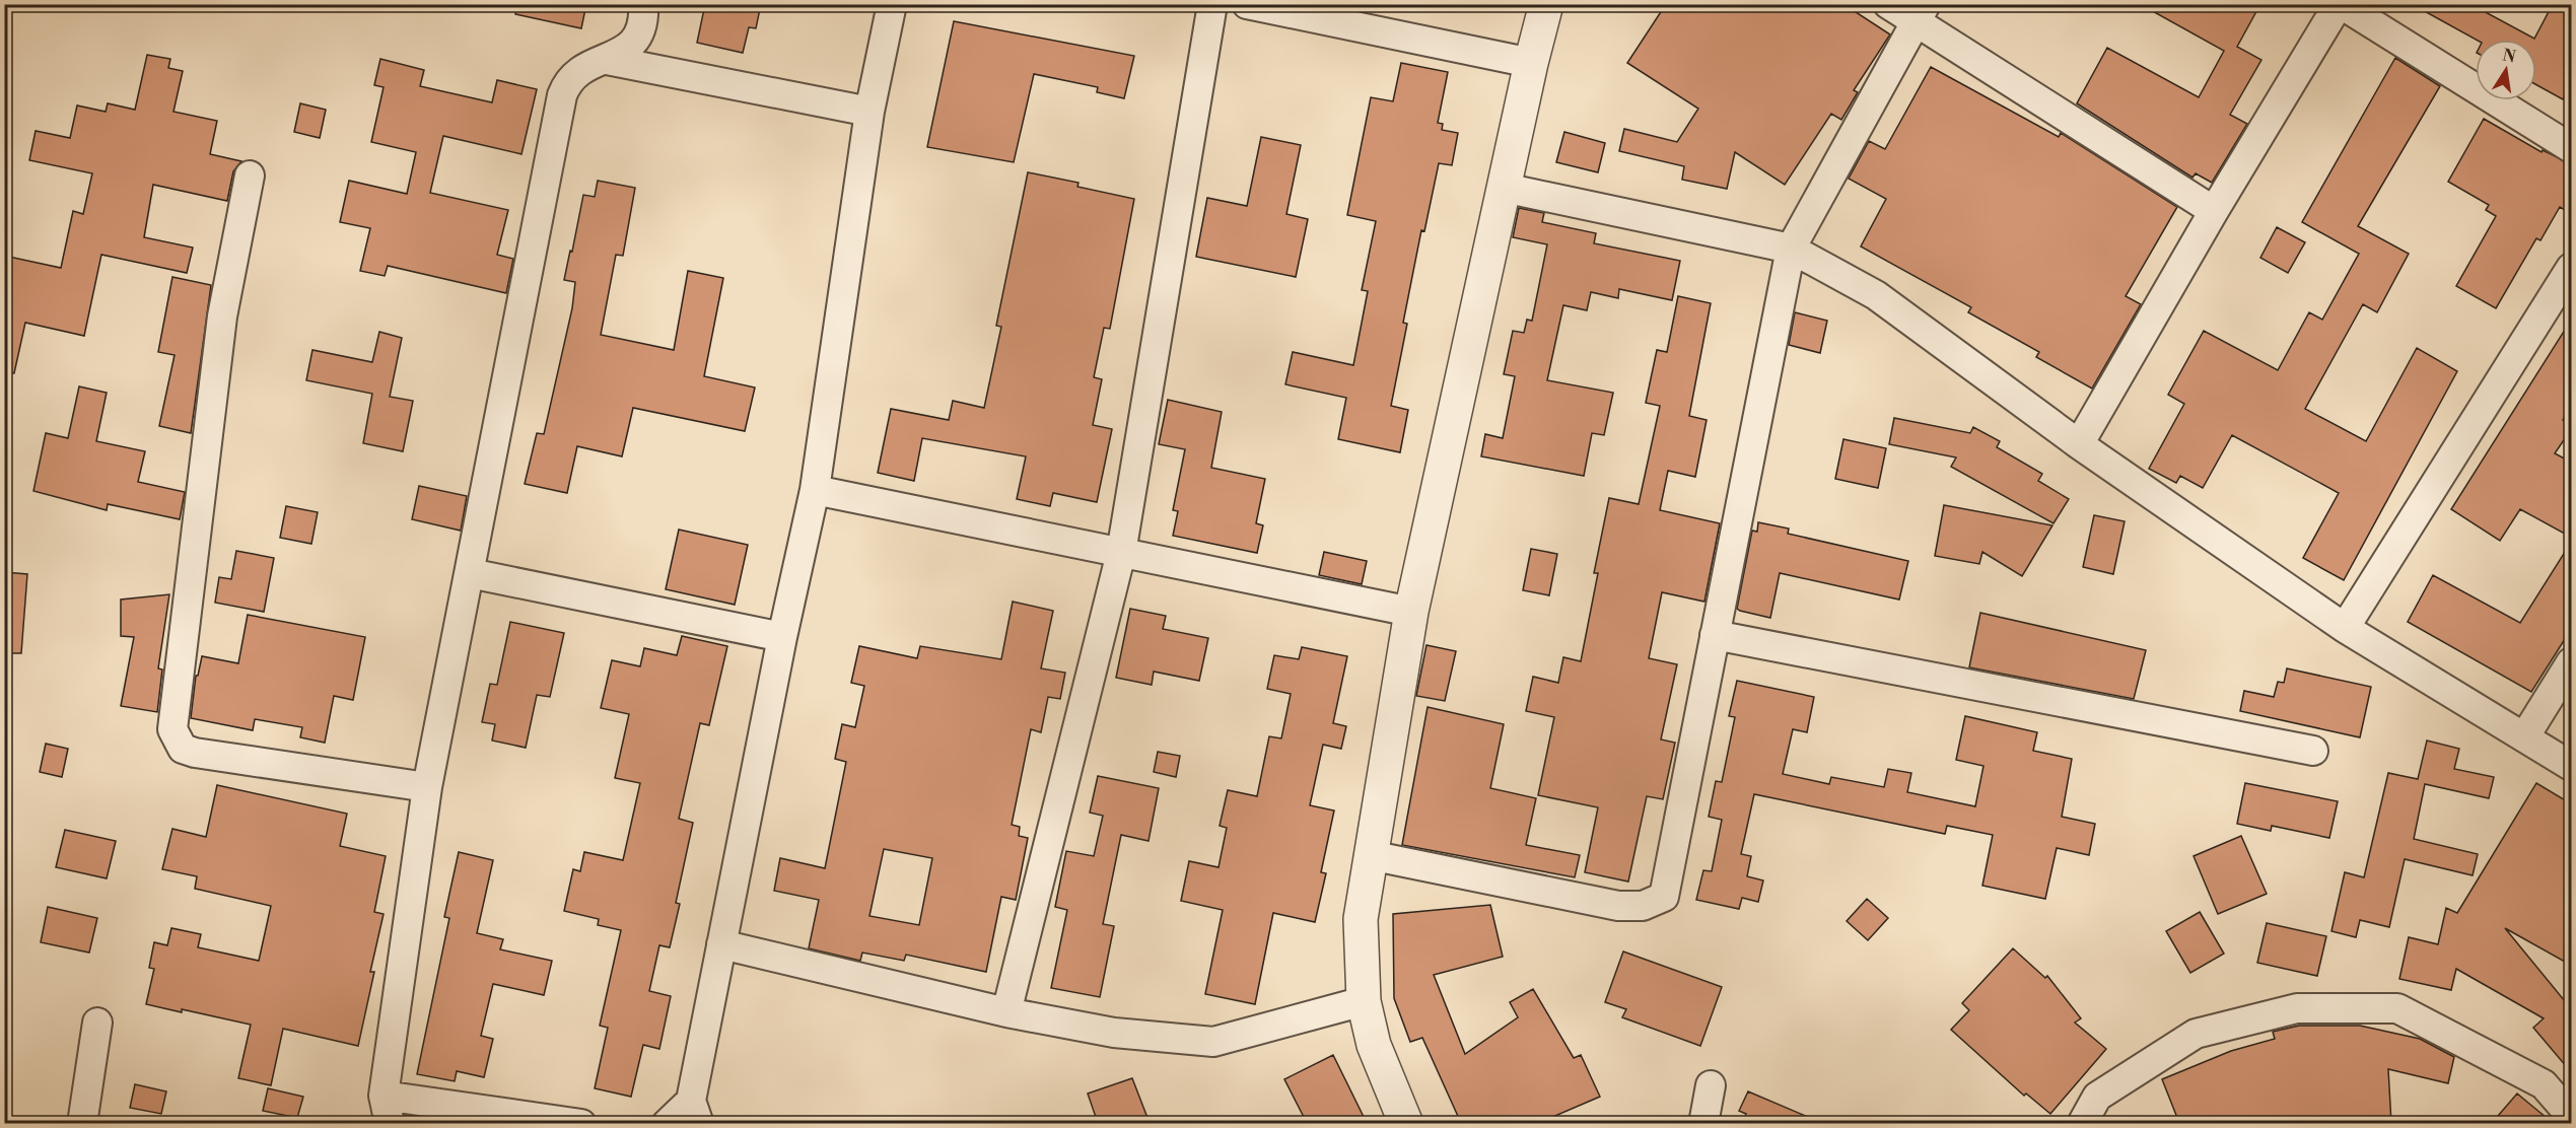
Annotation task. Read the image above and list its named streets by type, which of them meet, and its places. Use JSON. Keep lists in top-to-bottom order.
{
  "north": "top"
}
